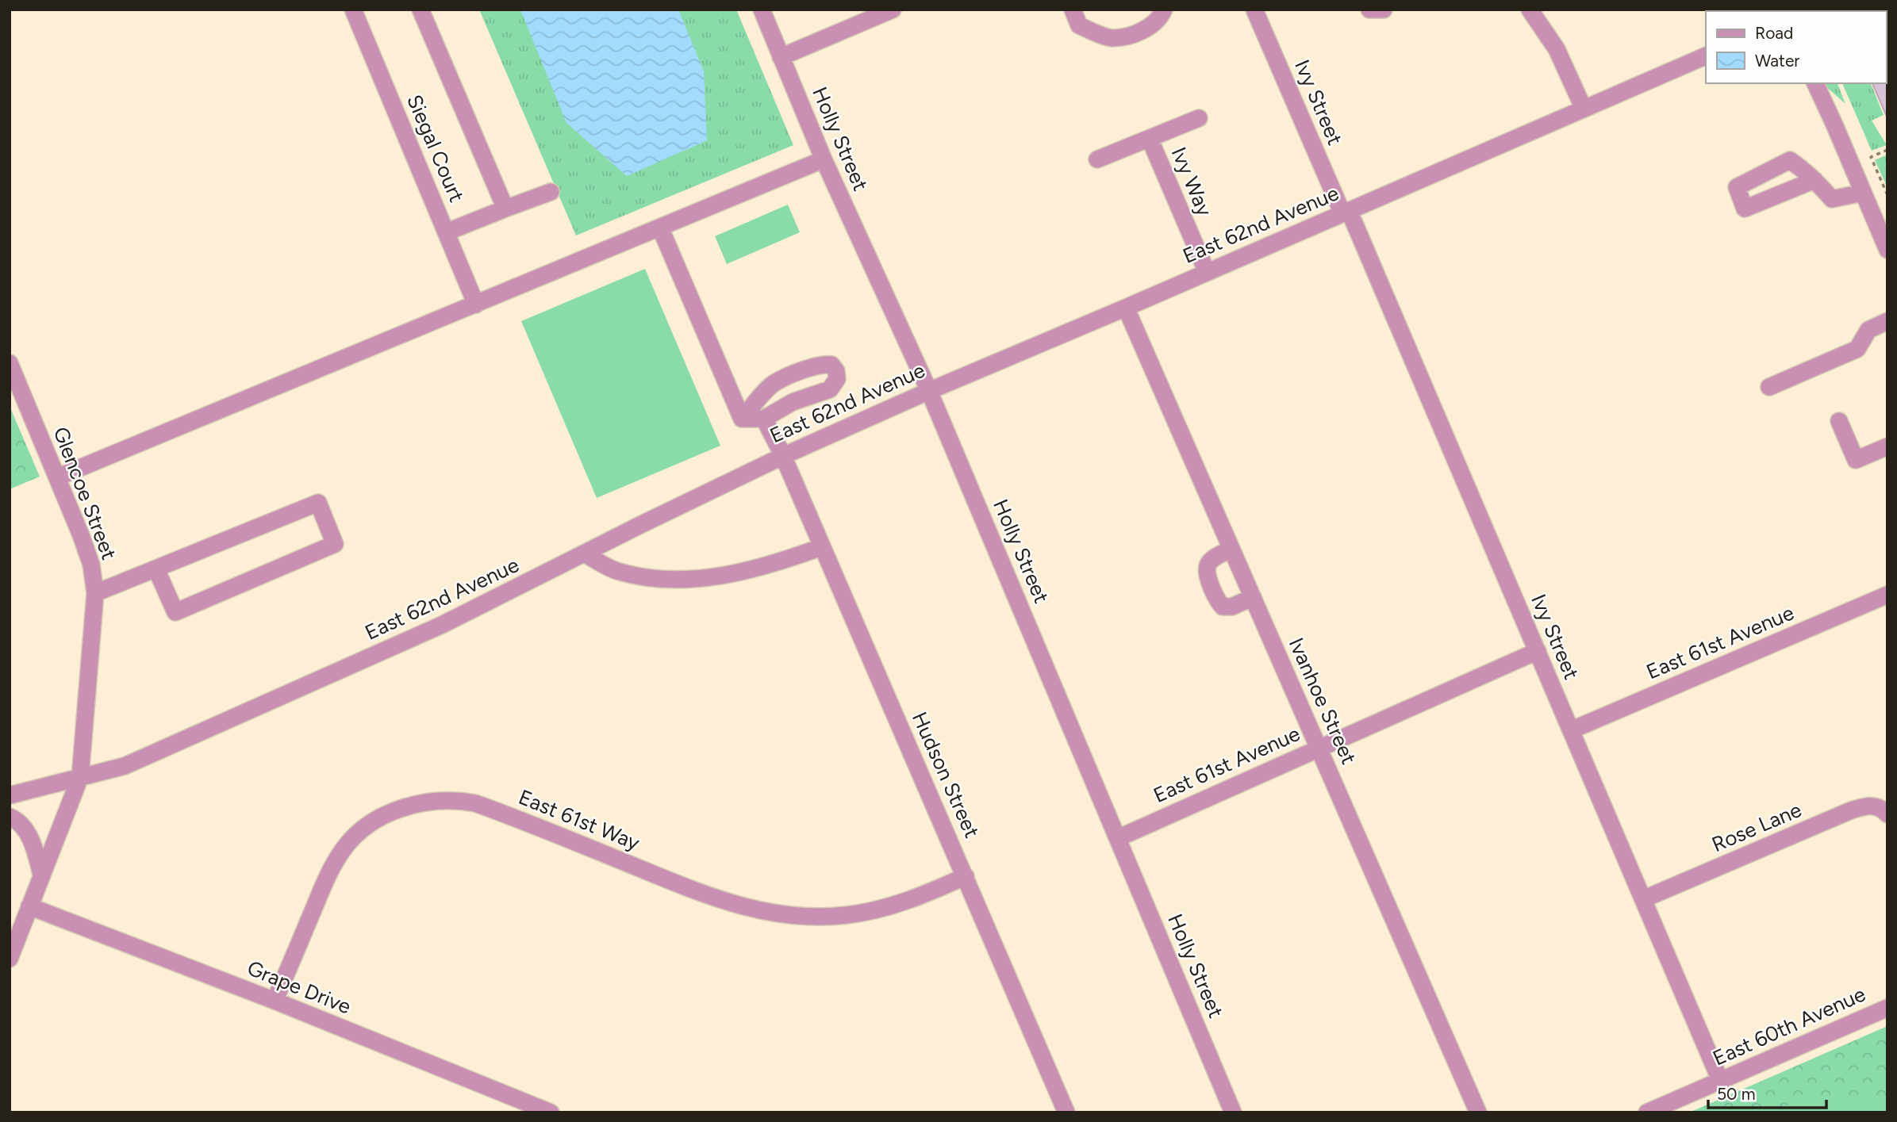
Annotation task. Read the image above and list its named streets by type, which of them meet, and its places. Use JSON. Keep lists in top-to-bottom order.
{
  "streets": {
    "street": [
      "Ivy Street",
      "Holly Street",
      "Siegal Court",
      "Ivy Way",
      "East 62nd Avenue",
      "Glencoe Street",
      "East 61st Avenue",
      "Ivanhoe Street",
      "Hudson Street",
      "East 61st Way",
      "Rose Lane",
      "Grape Drive",
      "East 60th Avenue"
    ]
  },
  "crossings": [
    ["Ivy Street", "East 62nd Avenue"],
    ["Ivy Street", "East 61st Avenue"],
    ["Ivy Street", "Rose Lane"],
    ["Ivy Street", "East 60th Avenue"],
    ["Holly Street", "East 62nd Avenue"],
    ["Holly Street", "East 61st Avenue"],
    ["Ivy Way", "East 62nd Avenue"],
    ["East 62nd Avenue", "Glencoe Street"],
    ["East 62nd Avenue", "Ivanhoe Street"],
    ["East 62nd Avenue", "Hudson Street"],
    ["Glencoe Street", "Grape Drive"],
    ["East 61st Avenue", "Ivanhoe Street"],
    ["Hudson Street", "East 61st Way"],
    ["East 61st Way", "Grape Drive"]
  ],
  "legend": ["Road", "Water"],
  "scale_bar": "50 m"
}
